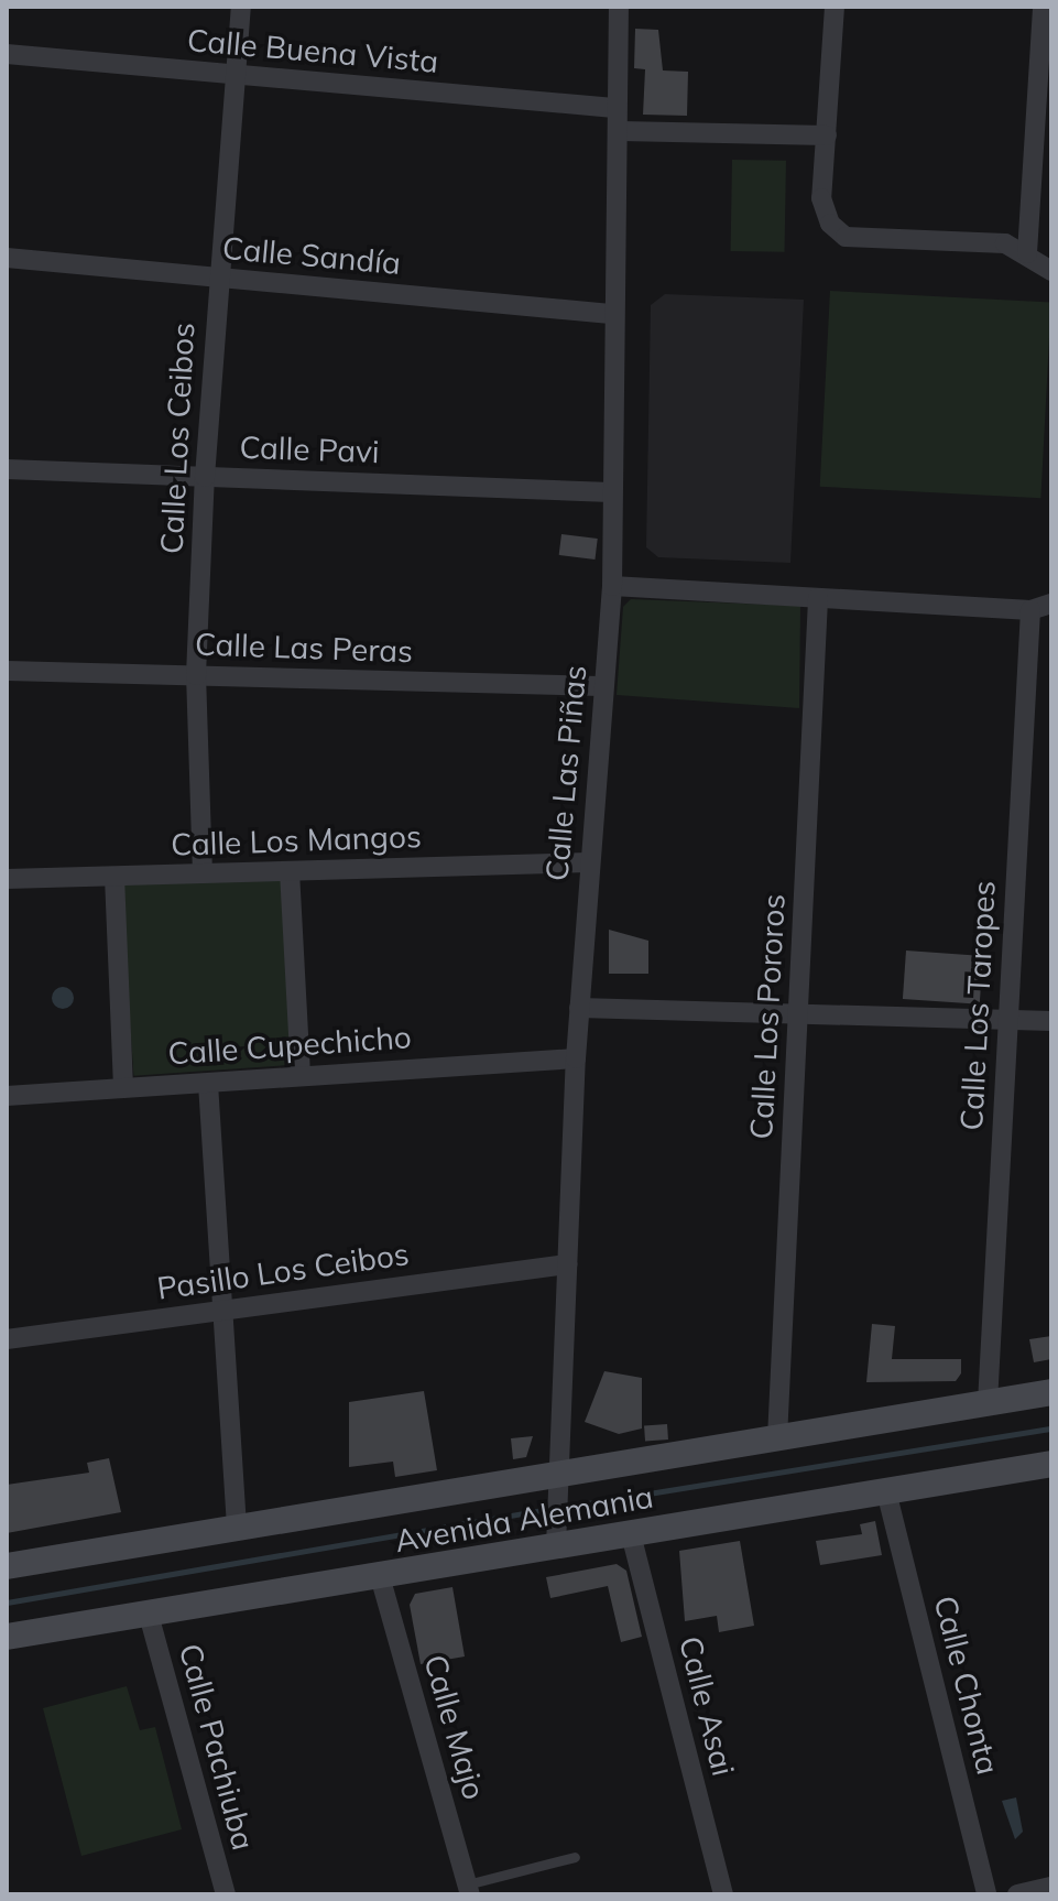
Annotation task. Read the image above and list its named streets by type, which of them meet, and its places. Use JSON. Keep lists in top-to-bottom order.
{
  "streets": {
    "main road": ["Avenida Alemania"],
    "street": [
      "Calle Buena Vista",
      "Calle Sandía",
      "Calle Los Ceibos",
      "Calle Pavi",
      "Calle Las Peras",
      "Calle Las Piñas",
      "Calle Los Mangos",
      "Calle Los Taropes",
      "Calle Los Pororos",
      "Calle Cupechicho",
      "Pasillo Los Ceibos",
      "Calle Chonta",
      "Calle Asai",
      "Calle Majo",
      "Calle Pachiuba"
    ]
  },
  "crossings": [
    ["Calle Buena Vista", "Calle Los Ceibos"],
    ["Calle Buena Vista", "Calle Las Piñas"],
    ["Calle Sandía", "Calle Los Ceibos"],
    ["Calle Sandía", "Calle Las Piñas"],
    ["Calle Los Ceibos", "Calle Pavi"],
    ["Calle Los Ceibos", "Calle Las Peras"],
    ["Calle Los Ceibos", "Calle Los Mangos"],
    ["Calle Pavi", "Calle Las Piñas"],
    ["Calle Las Peras", "Calle Las Piñas"],
    ["Calle Las Piñas", "Calle Los Mangos"],
    ["Calle Las Piñas", "Calle Cupechicho"],
    ["Calle Las Piñas", "Pasillo Los Ceibos"],
    ["Calle Las Piñas", "Avenida Alemania"],
    ["Calle Los Taropes", "Avenida Alemania"],
    ["Calle Los Pororos", "Avenida Alemania"],
    ["Avenida Alemania", "Calle Chonta"],
    ["Avenida Alemania", "Calle Asai"],
    ["Avenida Alemania", "Calle Majo"],
    ["Avenida Alemania", "Calle Pachiuba"]
  ]
}
